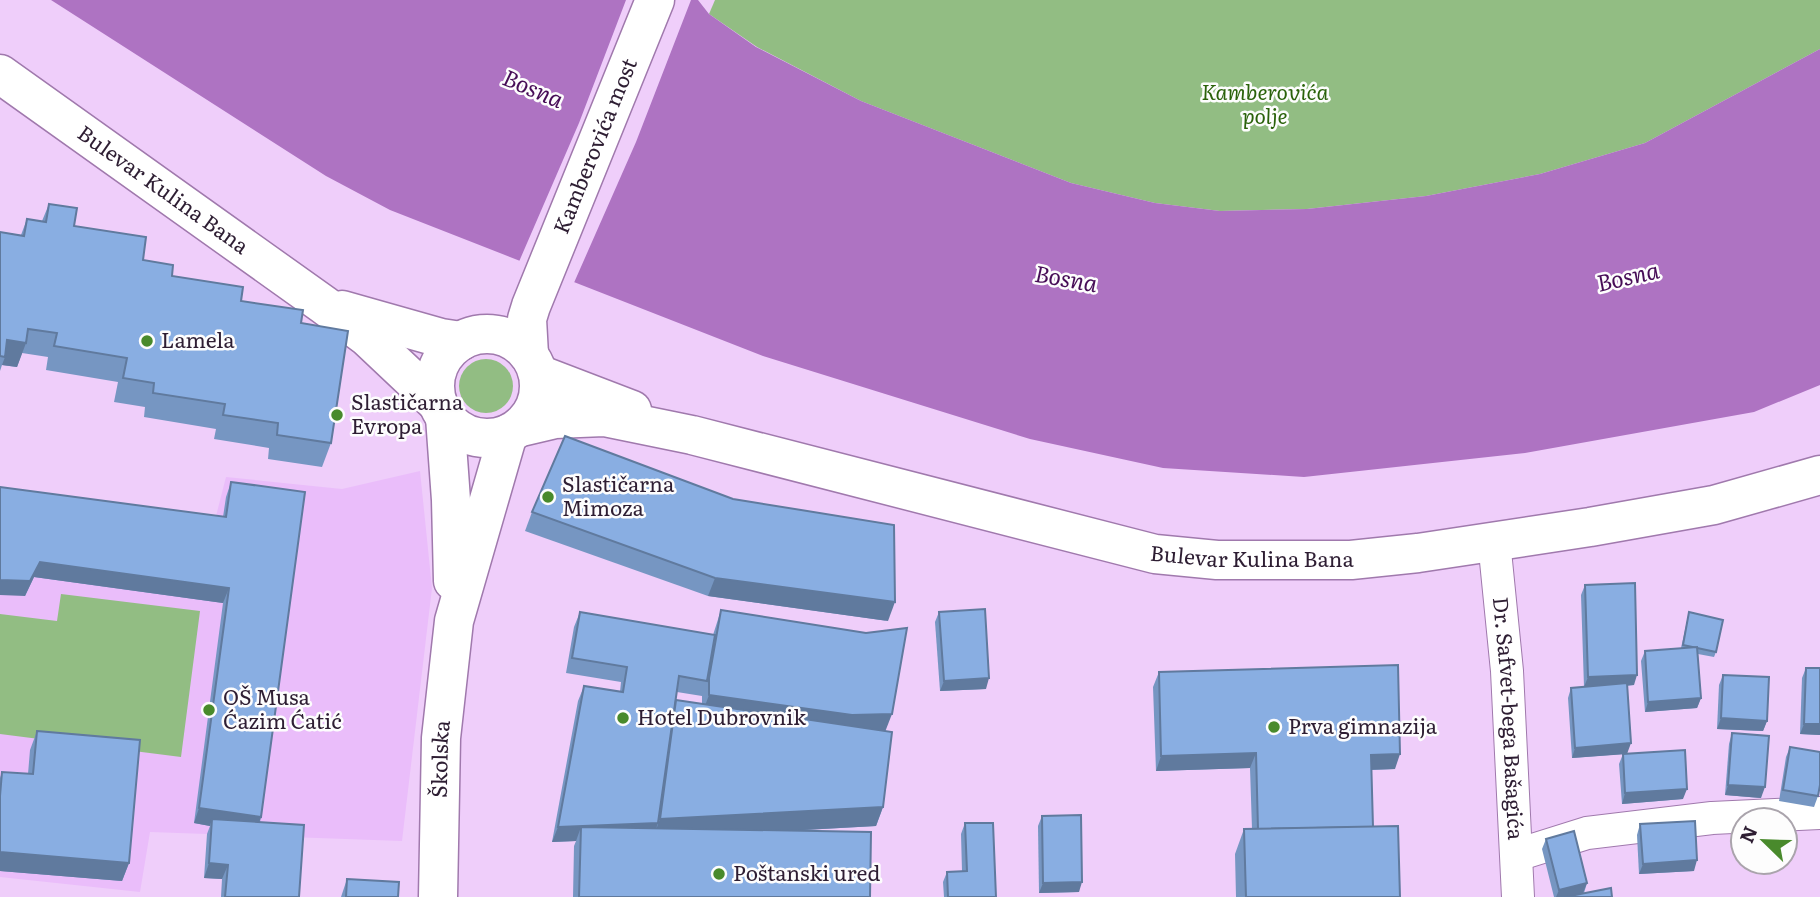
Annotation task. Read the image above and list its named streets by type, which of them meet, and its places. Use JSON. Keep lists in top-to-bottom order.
{
  "streets": {
    "street": [
      "Kamberovića most",
      "Bulevar Kulina Bana",
      "Dr. Safvet-bega Bašagića",
      "Školska"
    ]
  },
  "crossings": [
    ["Bulevar Kulina Bana", "Dr. Safvet-bega Bašagića"],
    ["Bulevar Kulina Bana", "Školska"]
  ],
  "water": ["Bosna"],
  "parks": ["Kamberovića polje"],
  "places": [
    "Lamela",
    "Slastičarna Evropa",
    "Slastičarna Mimoza",
    "OŠ Musa Ćazim Ćatić",
    "Hotel Dubrovnik",
    "Prva gimnazija",
    "Poštanski ured"
  ],
  "north": "top left"
}
